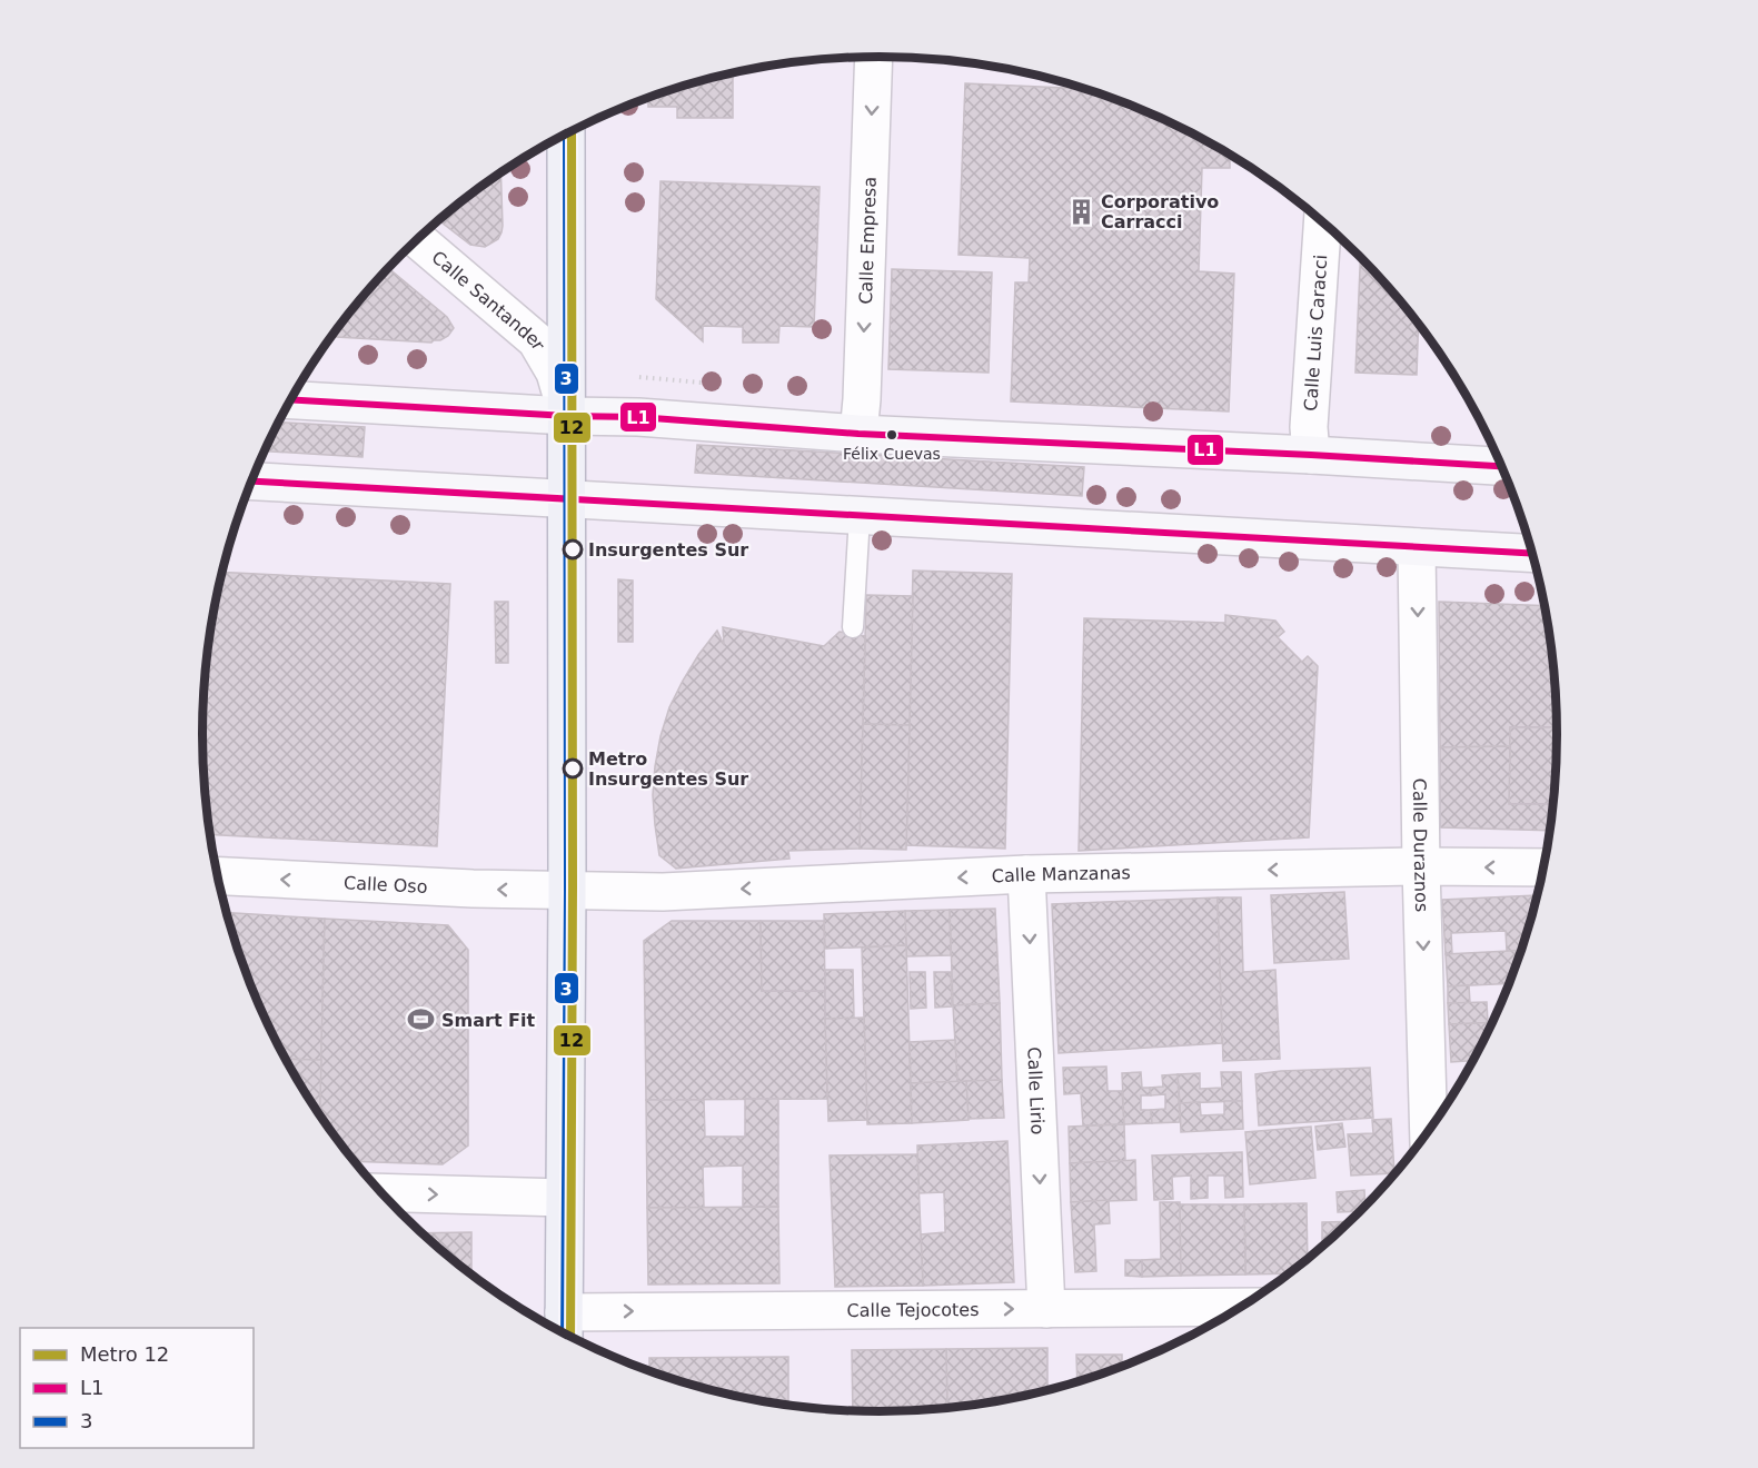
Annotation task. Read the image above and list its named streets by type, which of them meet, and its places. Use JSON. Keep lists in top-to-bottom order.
{
  "streets": {
    "street": [
      "Calle Empresa",
      "Calle Santander",
      "Calle Luis Caracci",
      "Calle Duraznos",
      "Calle Manzanas",
      "Calle Oso",
      "Calle Lirio",
      "Calle Tejocotes"
    ]
  },
  "crossings": [
    ["Calle Duraznos", "Calle Manzanas"],
    ["Calle Manzanas", "Calle Oso"],
    ["Calle Manzanas", "Calle Lirio"],
    ["Calle Lirio", "Calle Tejocotes"]
  ],
  "one_way": [
    "Calle Empresa",
    "Calle Duraznos",
    "Calle Manzanas",
    "Calle Lirio",
    "Calle Tejocotes"
  ],
  "places": {
    "building": ["Corporativo Carracci"],
    "other": ["Félix Cuevas", "Insurgentes Sur", "Metro Insurgentes Sur"],
    "sports": ["Smart Fit"]
  },
  "lines": ["metro line 12", "transit line 3", "transit line L1"],
  "legend": ["Metro 12", "L1", "3"]
}
